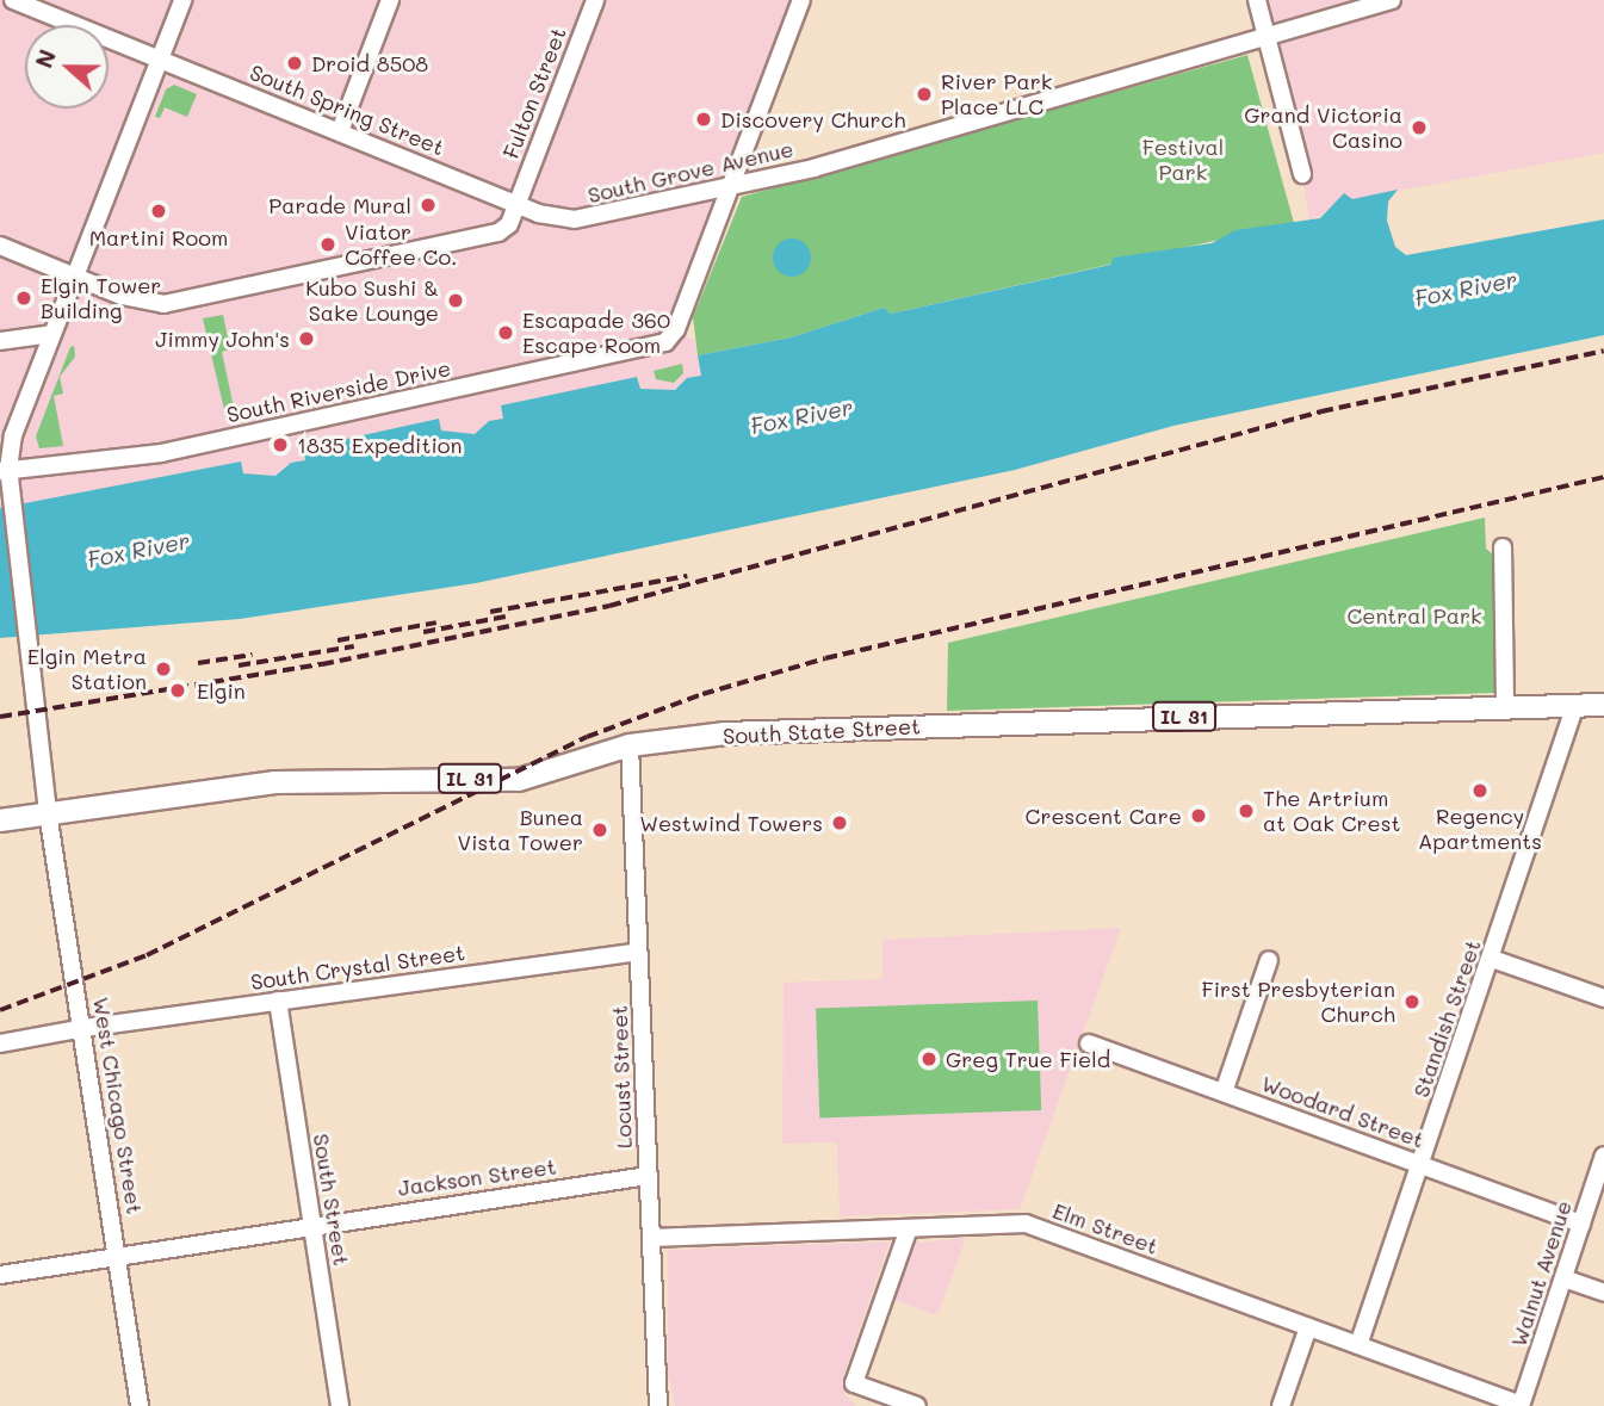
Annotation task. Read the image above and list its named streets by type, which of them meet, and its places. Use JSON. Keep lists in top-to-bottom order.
{
  "streets": {
    "main road": ["IL 31", "South State Street"],
    "street": [
      "Fulton Street",
      "South Spring Street",
      "South Grove Avenue",
      "South Riverside Drive",
      "South Crystal Street",
      "Standish Street",
      "Locust Street",
      "West Chicago Street",
      "Woodard Street",
      "Jackson Street",
      "South Street",
      "Elm Street",
      "Walnut Avenue"
    ]
  },
  "crossings": [
    ["Fulton Street", "South Spring Street"],
    ["Fulton Street", "South Grove Avenue"],
    ["South Spring Street", "South Grove Avenue"],
    ["South Spring Street", "West Chicago Street"],
    ["South Grove Avenue", "South Riverside Drive"],
    ["South Riverside Drive", "West Chicago Street"],
    ["IL 31", "South State Street"],
    ["IL 31", "West Chicago Street"],
    ["South State Street", "Standish Street"],
    ["South State Street", "Locust Street"],
    ["South State Street", "West Chicago Street"],
    ["South Crystal Street", "Locust Street"],
    ["South Crystal Street", "West Chicago Street"],
    ["South Crystal Street", "South Street"],
    ["Standish Street", "Woodard Street"],
    ["Standish Street", "Elm Street"],
    ["Locust Street", "Jackson Street"],
    ["Locust Street", "Elm Street"],
    ["West Chicago Street", "Jackson Street"],
    ["Woodard Street", "Walnut Avenue"],
    ["Jackson Street", "South Street"],
    ["Elm Street", "Walnut Avenue"]
  ],
  "water": ["Fox River"],
  "parks": ["Festival Park", "Central Park"],
  "places": [
    "Droid 8508",
    "River Park Place LLC",
    "Discovery Church",
    "Grand Victoria Casino",
    "Parade Mural",
    "Martini Room",
    "Viator Coffee Co.",
    "Elgin Tower Building",
    "Kubo Sushi & Sake Lounge",
    "Escapade 360 Escape Room",
    "Jimmy John's",
    "1835 Expedition",
    "Elgin Metra Station",
    "Elgin",
    "Regency Apartments",
    "The Artrium at Oak Crest",
    "Crescent Care",
    "Westwind Towers",
    "Bunea Vista Tower",
    "First Presbyterian Church",
    "Greg True Field"
  ],
  "north": "left"
}
